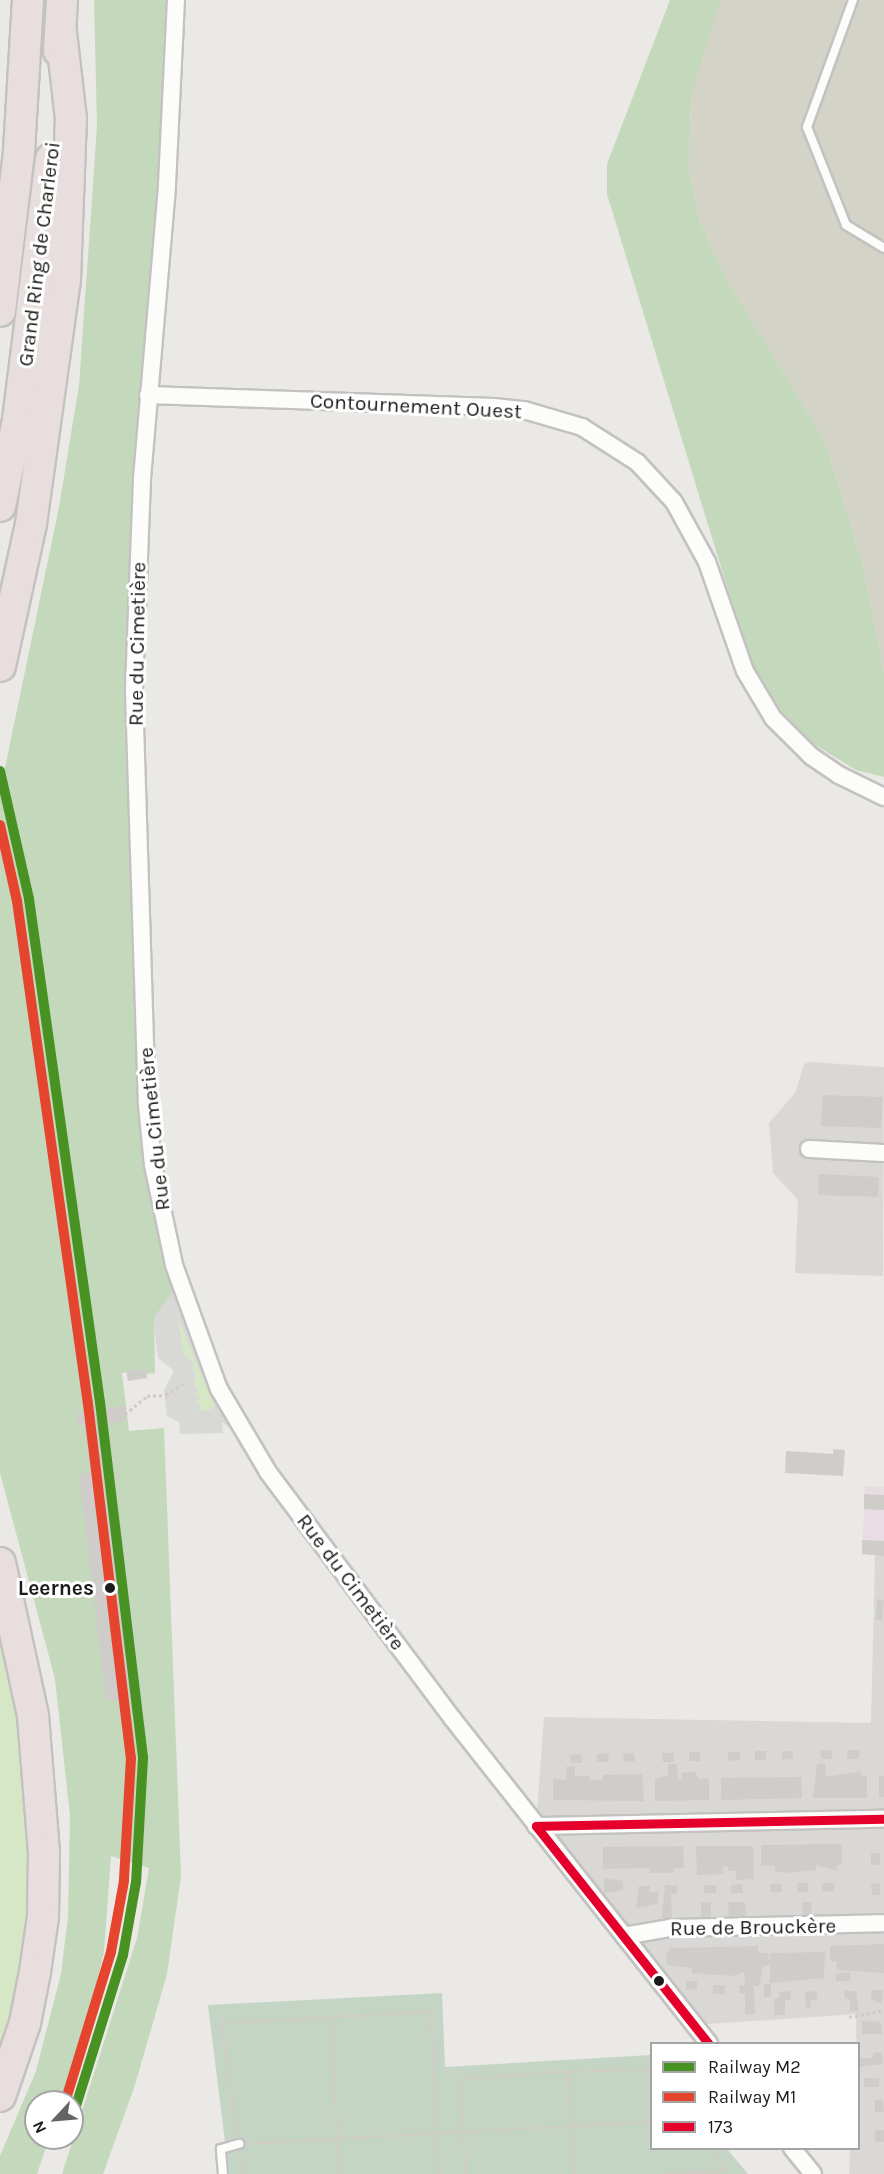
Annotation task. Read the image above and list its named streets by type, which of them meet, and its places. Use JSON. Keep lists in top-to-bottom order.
{
  "streets": {
    "highway": ["Grand Ring de Charleroi"],
    "street": ["Contournement Ouest", "Rue du Cimetière", "Rue de Brouckère"]
  },
  "crossings": [
    ["Contournement Ouest", "Rue du Cimetière"],
    ["Rue du Cimetière", "Rue de Brouckère"]
  ],
  "places": ["Leernes"],
  "lines": ["rail line M2", "rail line M1", "transit line 173"],
  "legend": ["Railway M2", "Railway M1", "173"],
  "north": "bottom left"
}
